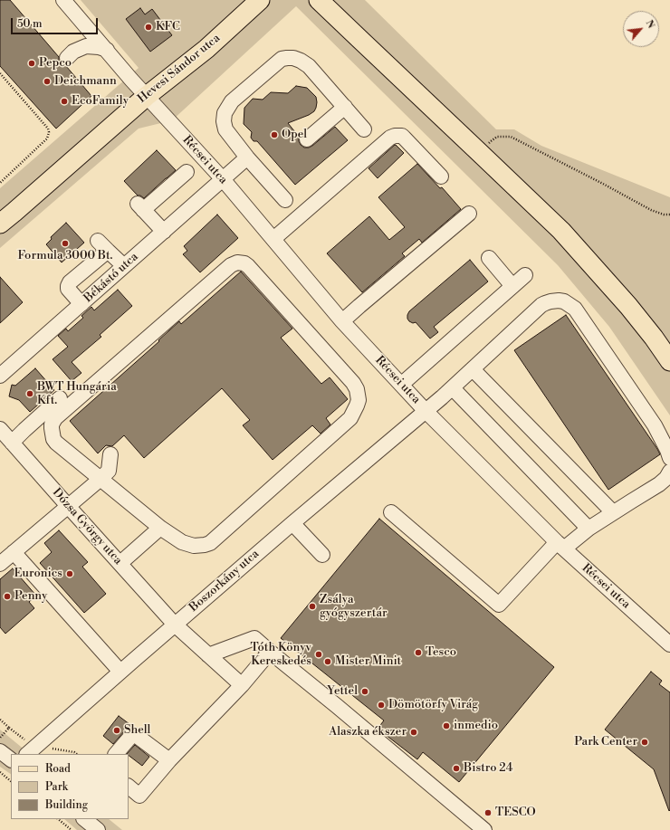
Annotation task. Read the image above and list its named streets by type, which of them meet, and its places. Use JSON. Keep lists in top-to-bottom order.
{
  "streets": {
    "main road": ["Hevesi Sándor utca"],
    "street": [
      "Récsei utca",
      "Békástó utca",
      "Dózsa György utca",
      "Boszorkány utca"
    ]
  },
  "crossings": [
    ["Hevesi Sándor utca", "Récsei utca"],
    ["Récsei utca", "Békástó utca"],
    ["Récsei utca", "Boszorkány utca"],
    ["Dózsa György utca", "Boszorkány utca"]
  ],
  "places": [
    "KFC",
    "Pepco",
    "Deichmann",
    "EcoFamily",
    "Opel",
    "Formula 3000 Bt.",
    "BWT Hungária Kft.",
    "Euronics",
    "Penny",
    "Zsálya gyógyszertár",
    "Tesco",
    "Tóth Könyv Kereskedés",
    "Mister Minit",
    "Yettel",
    "Dömötörfy Virág",
    "inmedio",
    "Shell",
    "Alaszka ékszer",
    "Park Center",
    "Bistro 24",
    "TESCO"
  ],
  "legend": ["Road", "Park", "Building"],
  "scale_bar": "50 m",
  "north": "top right"
}
